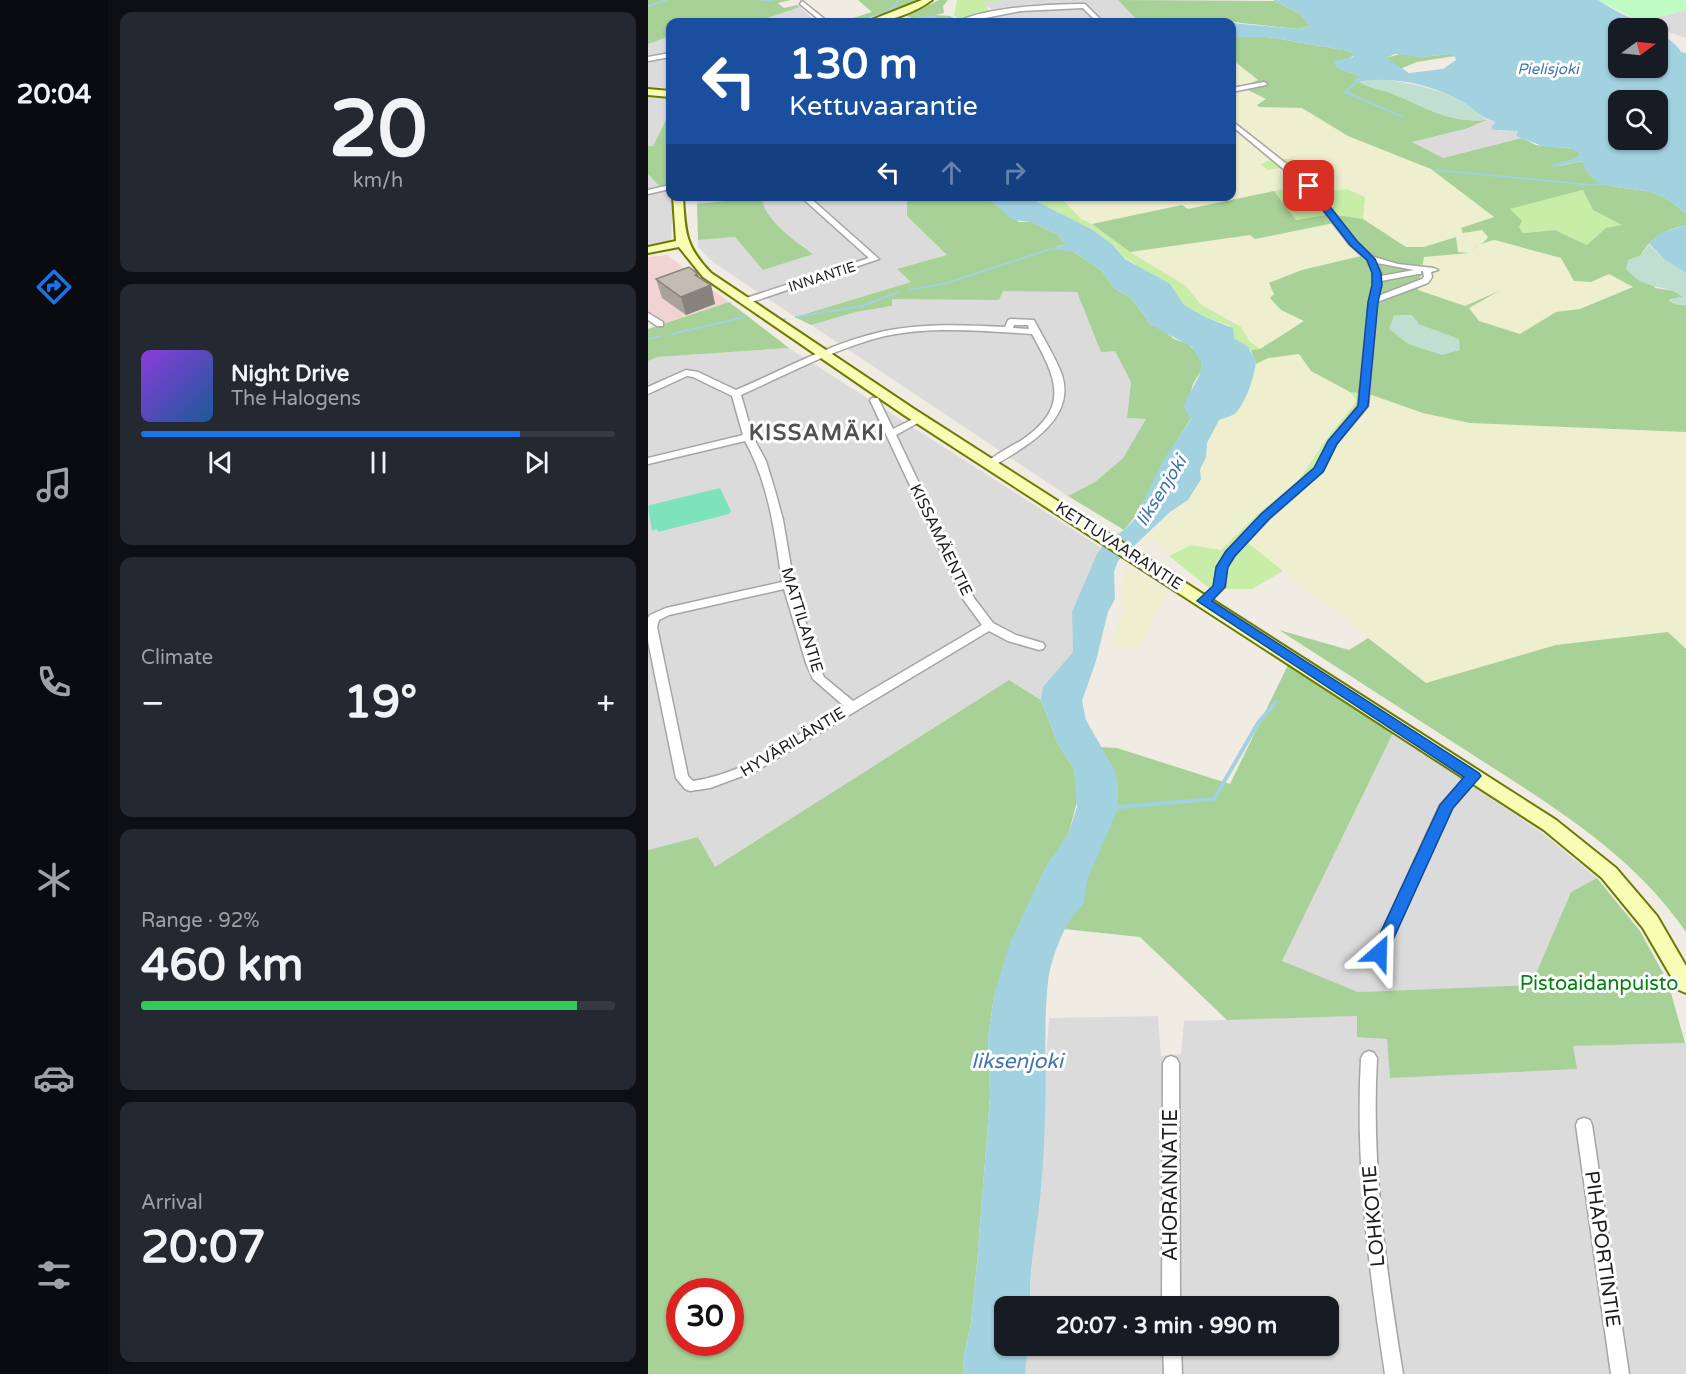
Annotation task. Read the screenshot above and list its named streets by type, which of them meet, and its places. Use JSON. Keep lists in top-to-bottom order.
{
  "streets": {
    "street": [
      "INNANTIE",
      "KISSAMÄENTIE",
      "KETTUVAARANTIE",
      "MATTILANTIE",
      "HYVÄRILÄNTIE",
      "AHORANNATIE",
      "LOHKOTIE",
      "PIHAPORTINTIE"
    ]
  },
  "crossings": [
    ["INNANTIE", "KETTUVAARANTIE"],
    ["MATTILANTIE", "HYVÄRILÄNTIE"]
  ],
  "districts": ["KISSAMÄKI"],
  "water": ["Pielisjoki", "Iiksenjoki"],
  "parks": ["Pistoaidanpuisto"],
  "north": "right",
  "page": {
    "tabs": "20:04",
    "tile": [
      ["20", "km/h"],
      "Climate",
      ["Range · 92%", "460 km"],
      ["Arrival", "20:07"]
    ],
    "turn": ["130 m", "Kettuvaarantie"],
    "song": ["Night Drive", "The Halogens"],
    "heat": ["−", "19°", "+"],
    "limit": "30",
    "trip": "20:07 · 3 min · 990 m"
  }
}
